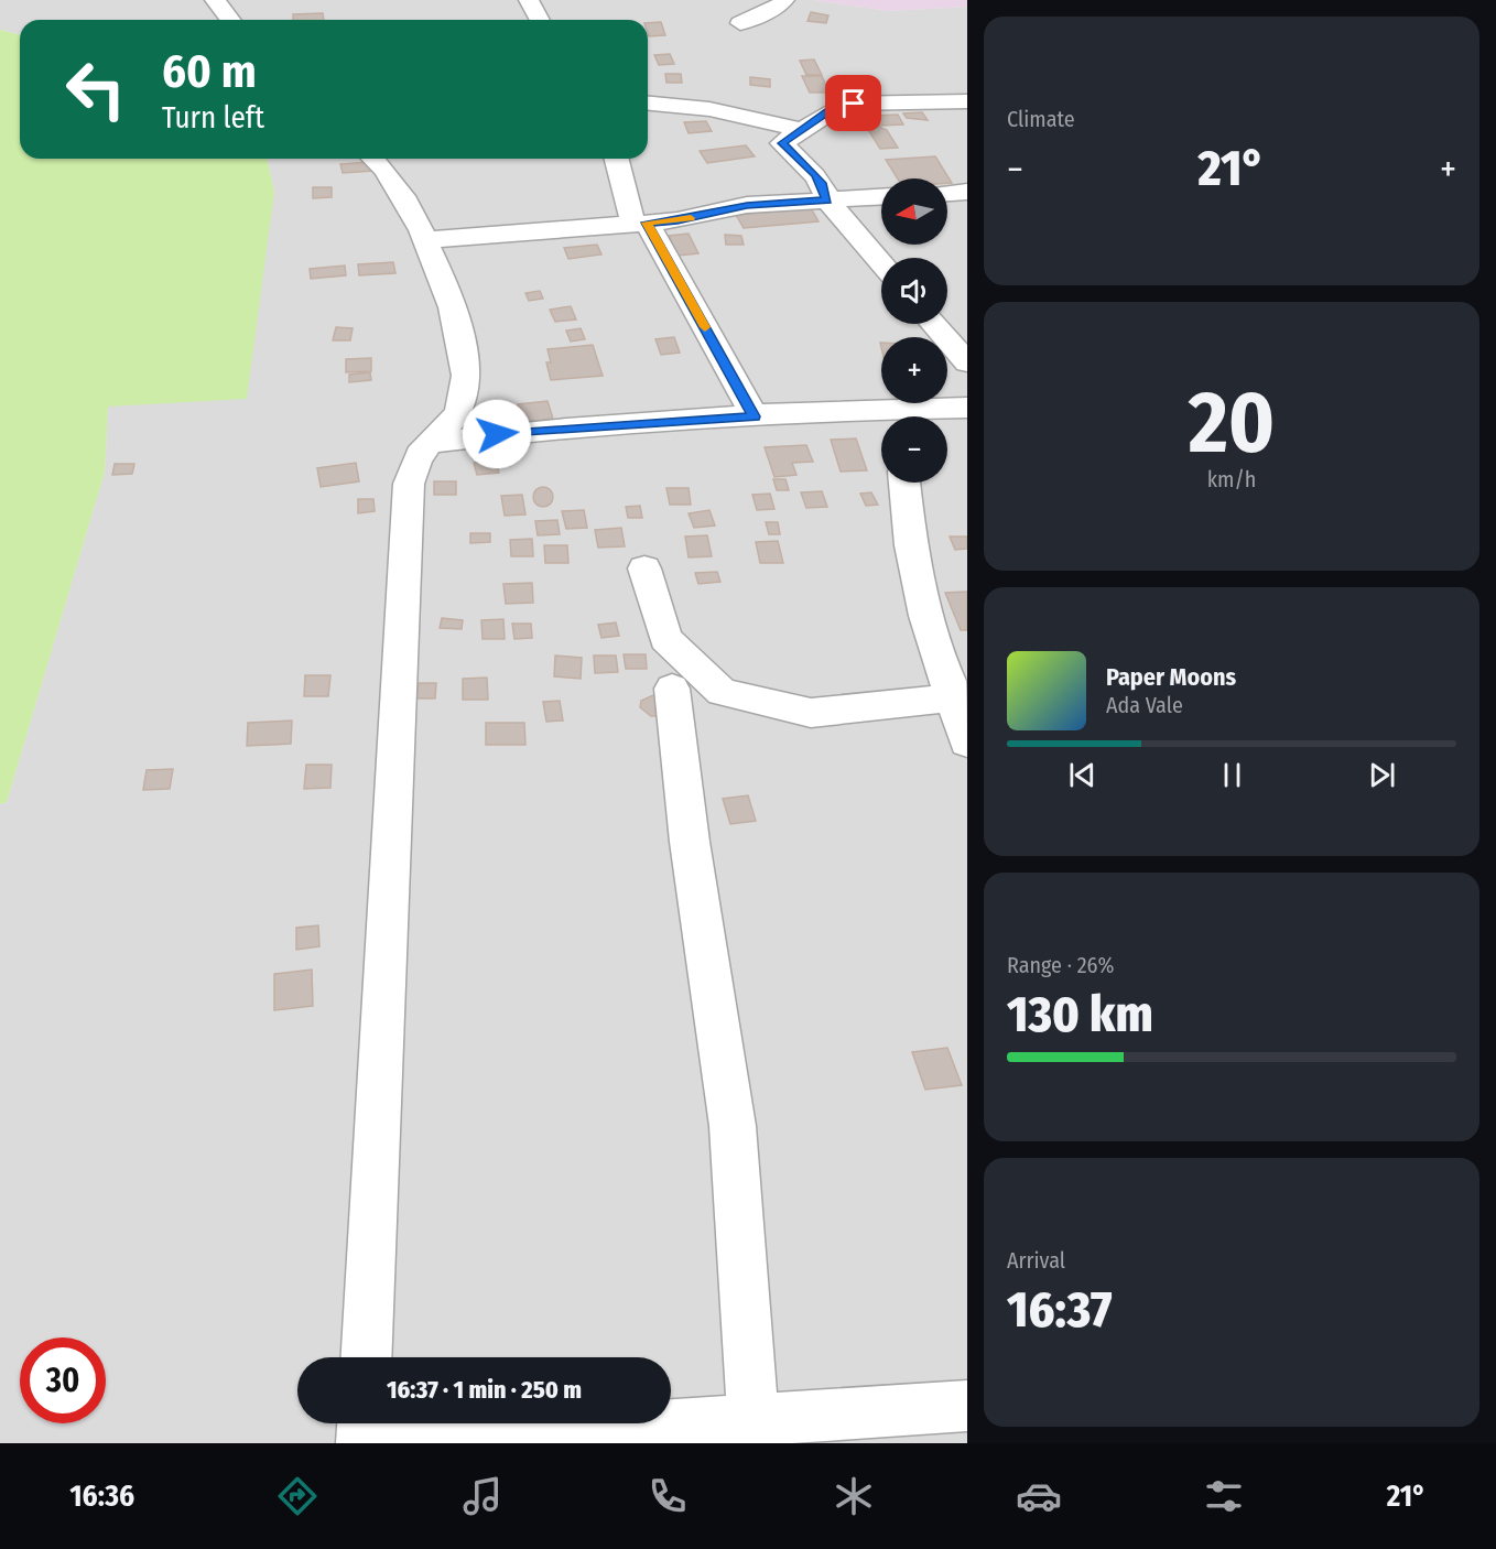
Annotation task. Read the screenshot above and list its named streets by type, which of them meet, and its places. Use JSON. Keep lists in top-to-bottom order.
{
  "north": "left",
  "page": {
    "tile": [
      "Climate",
      ["20", "km/h"],
      ["Range · 26%", "130 km"],
      ["Arrival", "16:37"]
    ],
    "turn": ["60 m", "Turn left"],
    "heat": ["−", "21°", "+"],
    "map_buttons": ["+", "−"],
    "song": ["Paper Moons", "Ada Vale"],
    "limit": "30",
    "trip": "16:37 · 1 min · 250 m",
    "tabs": ["16:36", "21°"]
  }
}
